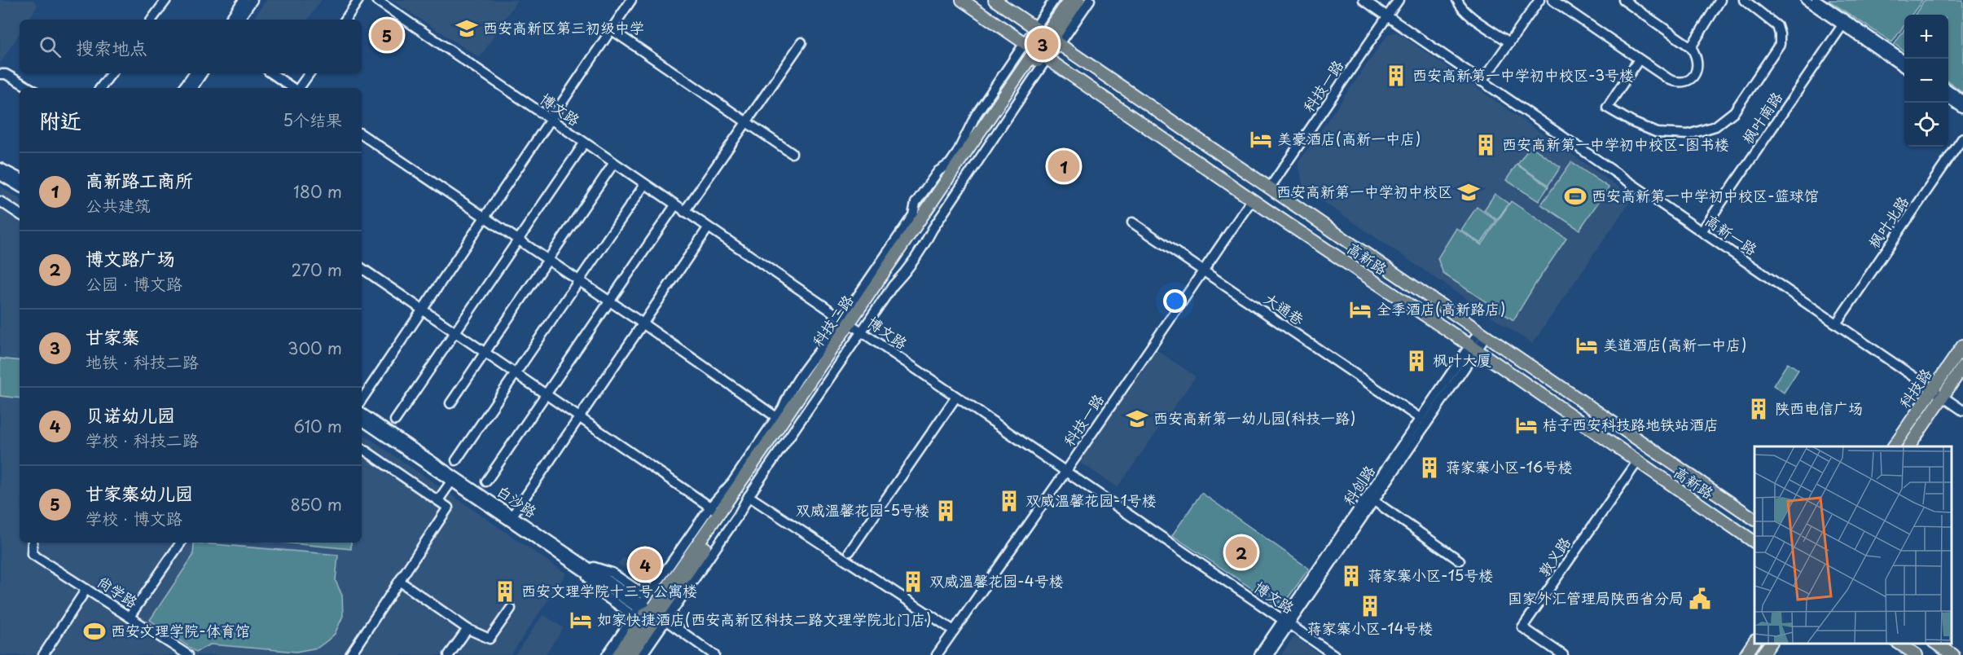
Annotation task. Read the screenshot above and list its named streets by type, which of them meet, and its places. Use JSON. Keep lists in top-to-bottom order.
{
  "streets": {
    "main road": ["高新路", "科技二路", "科技路"],
    "street": [
      "科技一路",
      "博文路",
      "枫叶南路",
      "枫叶北路",
      "高新一路",
      "大通巷",
      "科创路",
      "白沙路",
      "敦义路",
      "尚学路"
    ]
  },
  "crossings": [
    ["科技一路", "博文路"],
    ["科技一路", "高新一路"],
    ["科技一路", "高新路"],
    ["科技一路", "大通巷"],
    ["博文路", "科技二路"],
    ["博文路", "科创路"],
    ["枫叶南路", "高新一路"],
    ["枫叶北路", "高新一路"],
    ["高新一路", "科技路"],
    ["高新路", "科技二路"],
    ["高新路", "科创路"],
    ["高新路", "敦义路"],
    ["大通巷", "科创路"],
    ["科技二路", "白沙路"]
  ],
  "places": {
    "school or university": ["西安高新区第三初级中学", "西安高新第一中学初中校区", "西安高新第一幼儿园(科技一路)"],
    "building": [
      "西安高新第一中学初中校区-3号楼",
      "西安高新第一中学初中校区-图书楼",
      "枫叶大厦",
      "陕西电信广场",
      "蒋家寨小区-16号楼",
      "双威温馨花园-1号楼",
      "双威温馨花园-5号楼",
      "蒋家寨小区-15号楼",
      "双威温馨花园-4号楼",
      "西安文理学院十三号公寓楼",
      "蒋家寨小区-14号楼"
    ],
    "hotel": [
      "美豪酒店(高新一中店)",
      "全季酒店(高新路店)",
      "美道酒店(高新一中店)",
      "桔子西安科技路地铁站酒店",
      "如家快捷酒店(西安高新区科技二路文理学院北门店)"
    ],
    "sports": ["西安高新第一中学初中校区-篮球馆", "西安文理学院-体育馆"],
    "public building": ["国家外汇管理局陕西省分局"]
  },
  "page": {
    "map_buttons": ["+", "−"],
    "pins": [
      "5",
      "3",
      "1",
      "2",
      "4"
    ],
    "search": "搜索地点",
    "heading": ["附近", "5个结果"],
    "list": [
      {
        "mark": "1",
        "name": "高新路工商所",
        "note": "公共建筑",
        "value": "180 m"
      },
      {
        "mark": "2",
        "name": "博文路广场",
        "note": "公园 · 博文路",
        "value": "270 m"
      },
      {
        "mark": "3",
        "name": "甘家寨",
        "note": "地铁 · 科技二路",
        "value": "300 m"
      },
      {
        "mark": "4",
        "name": "贝诺幼儿园",
        "note": "学校 · 科技二路",
        "value": "610 m"
      },
      {
        "mark": "5",
        "name": "甘家寨幼儿园",
        "note": "学校 · 博文路",
        "value": "850 m"
      }
    ]
  }
}
